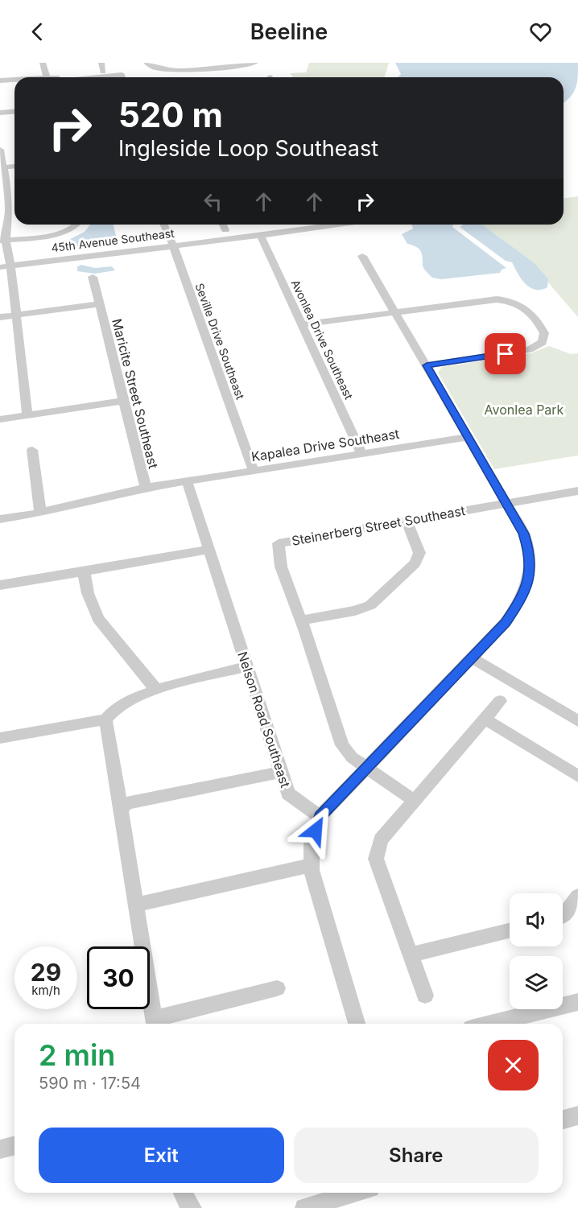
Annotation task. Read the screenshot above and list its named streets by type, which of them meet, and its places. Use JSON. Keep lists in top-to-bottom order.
{
  "streets": {
    "street": [
      "45th Avenue Southeast",
      "Avonlea Drive Southeast",
      "Seville Drive Southeast",
      "Maricite Street Southeast",
      "Kapalea Drive Southeast",
      "Steinerberg Street Southeast",
      "Nelson Road Southeast"
    ]
  },
  "crossings": [
    ["45th Avenue Southeast", "Avonlea Drive Southeast"],
    ["45th Avenue Southeast", "Seville Drive Southeast"],
    ["Avonlea Drive Southeast", "Kapalea Drive Southeast"],
    ["Seville Drive Southeast", "Kapalea Drive Southeast"],
    ["Maricite Street Southeast", "Kapalea Drive Southeast"],
    ["Kapalea Drive Southeast", "Nelson Road Southeast"]
  ],
  "parks": ["Avonlea Park"],
  "page": {
    "header": "Beeline",
    "turn": ["520 m", "Ingleside Loop Southeast"],
    "speed": "29 km/h",
    "limit": "30",
    "heading": ["2 min", "590 m · 17:54"],
    "buttons": ["Exit", "Share"]
  }
}
